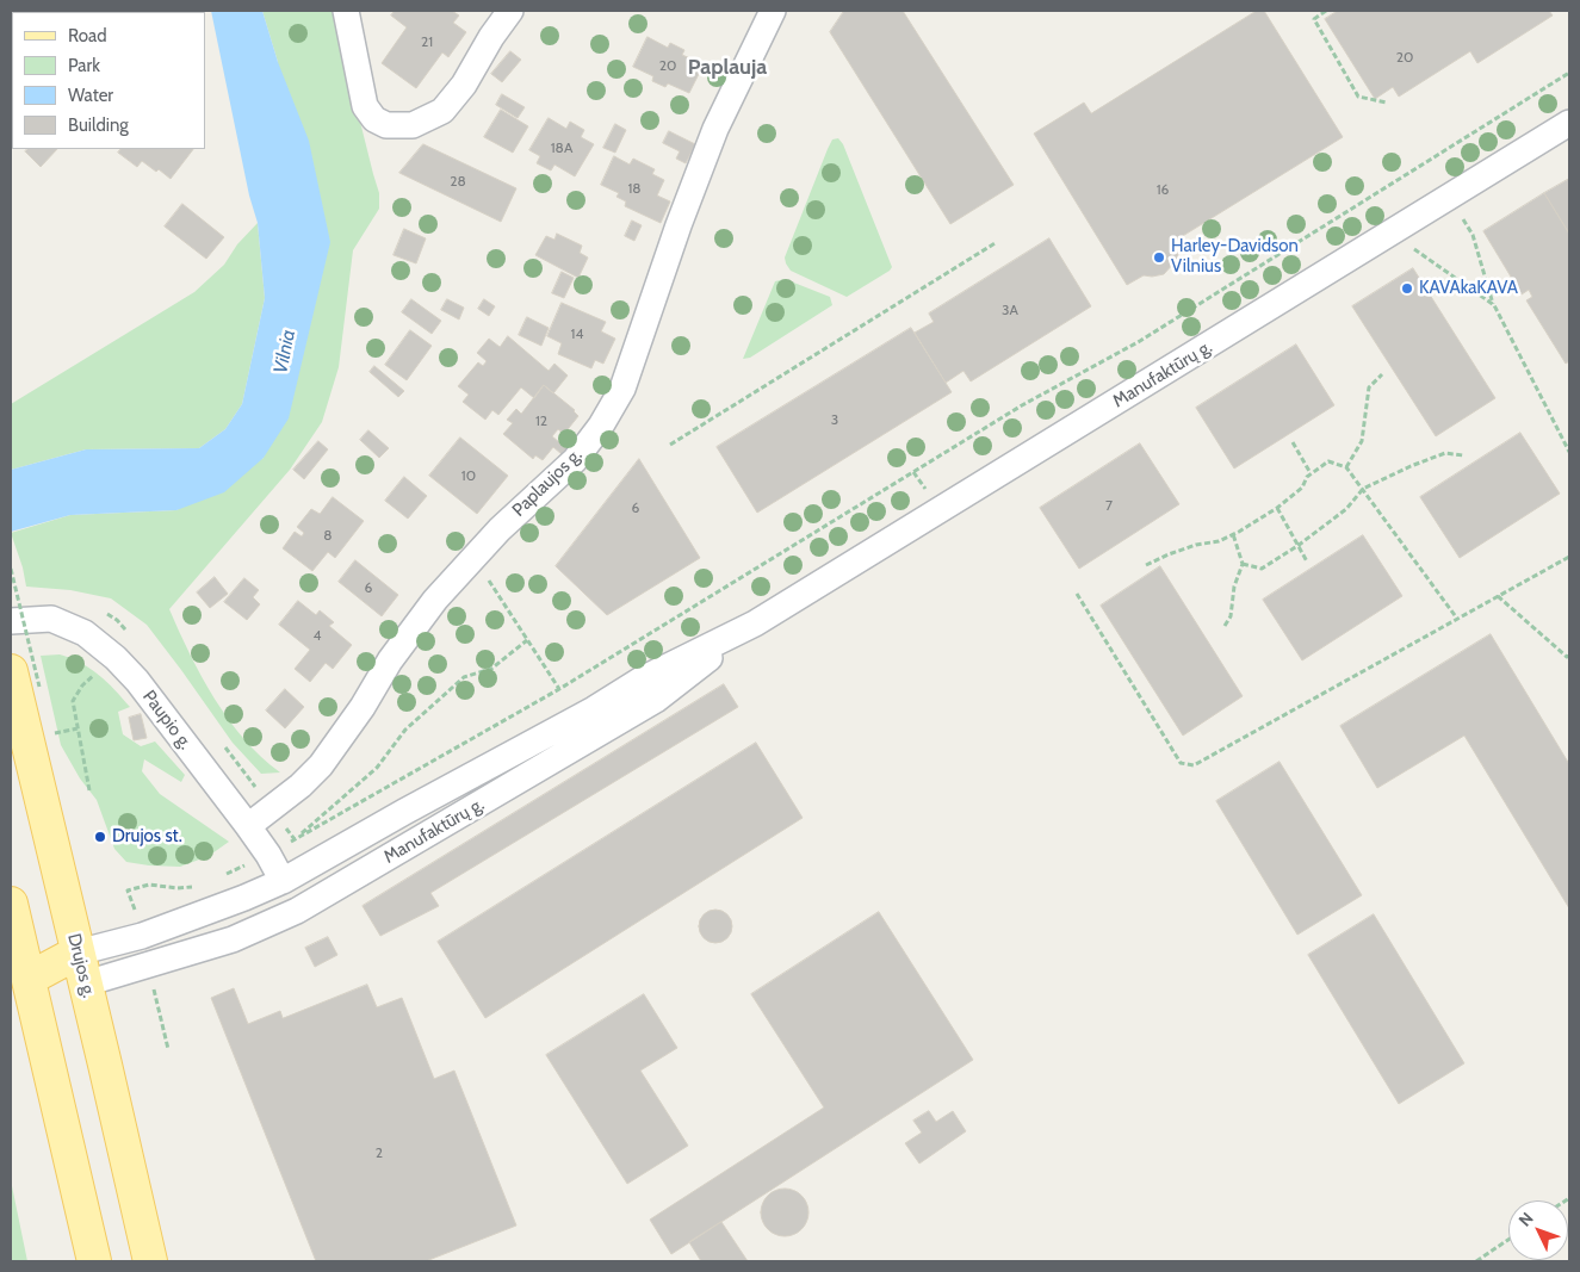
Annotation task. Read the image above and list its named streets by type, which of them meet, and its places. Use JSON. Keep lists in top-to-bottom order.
{
  "streets": {
    "main road": ["Drujos g."],
    "street": ["Manufaktūrų g.", "Paplaujos g.", "Paupio g."]
  },
  "crossings": [
    ["Manufaktūrų g.", "Paupio g."],
    ["Manufaktūrų g.", "Drujos g."],
    ["Paplaujos g.", "Paupio g."]
  ],
  "districts": ["Paplauja"],
  "water": ["Vilnia"],
  "places": ["Harley-Davidson Vilnius", "KAVAkaKAVA", "Drujos st."],
  "house_numbers": [
    "21",
    "20",
    "20",
    "18A",
    "28",
    "18",
    "16",
    "3A",
    "14",
    "3",
    "12",
    "10",
    "7",
    "6",
    "8",
    "6",
    "4",
    "2"
  ],
  "legend": [
    "Road",
    "Park",
    "Water",
    "Building"
  ],
  "north": "top left"
}
